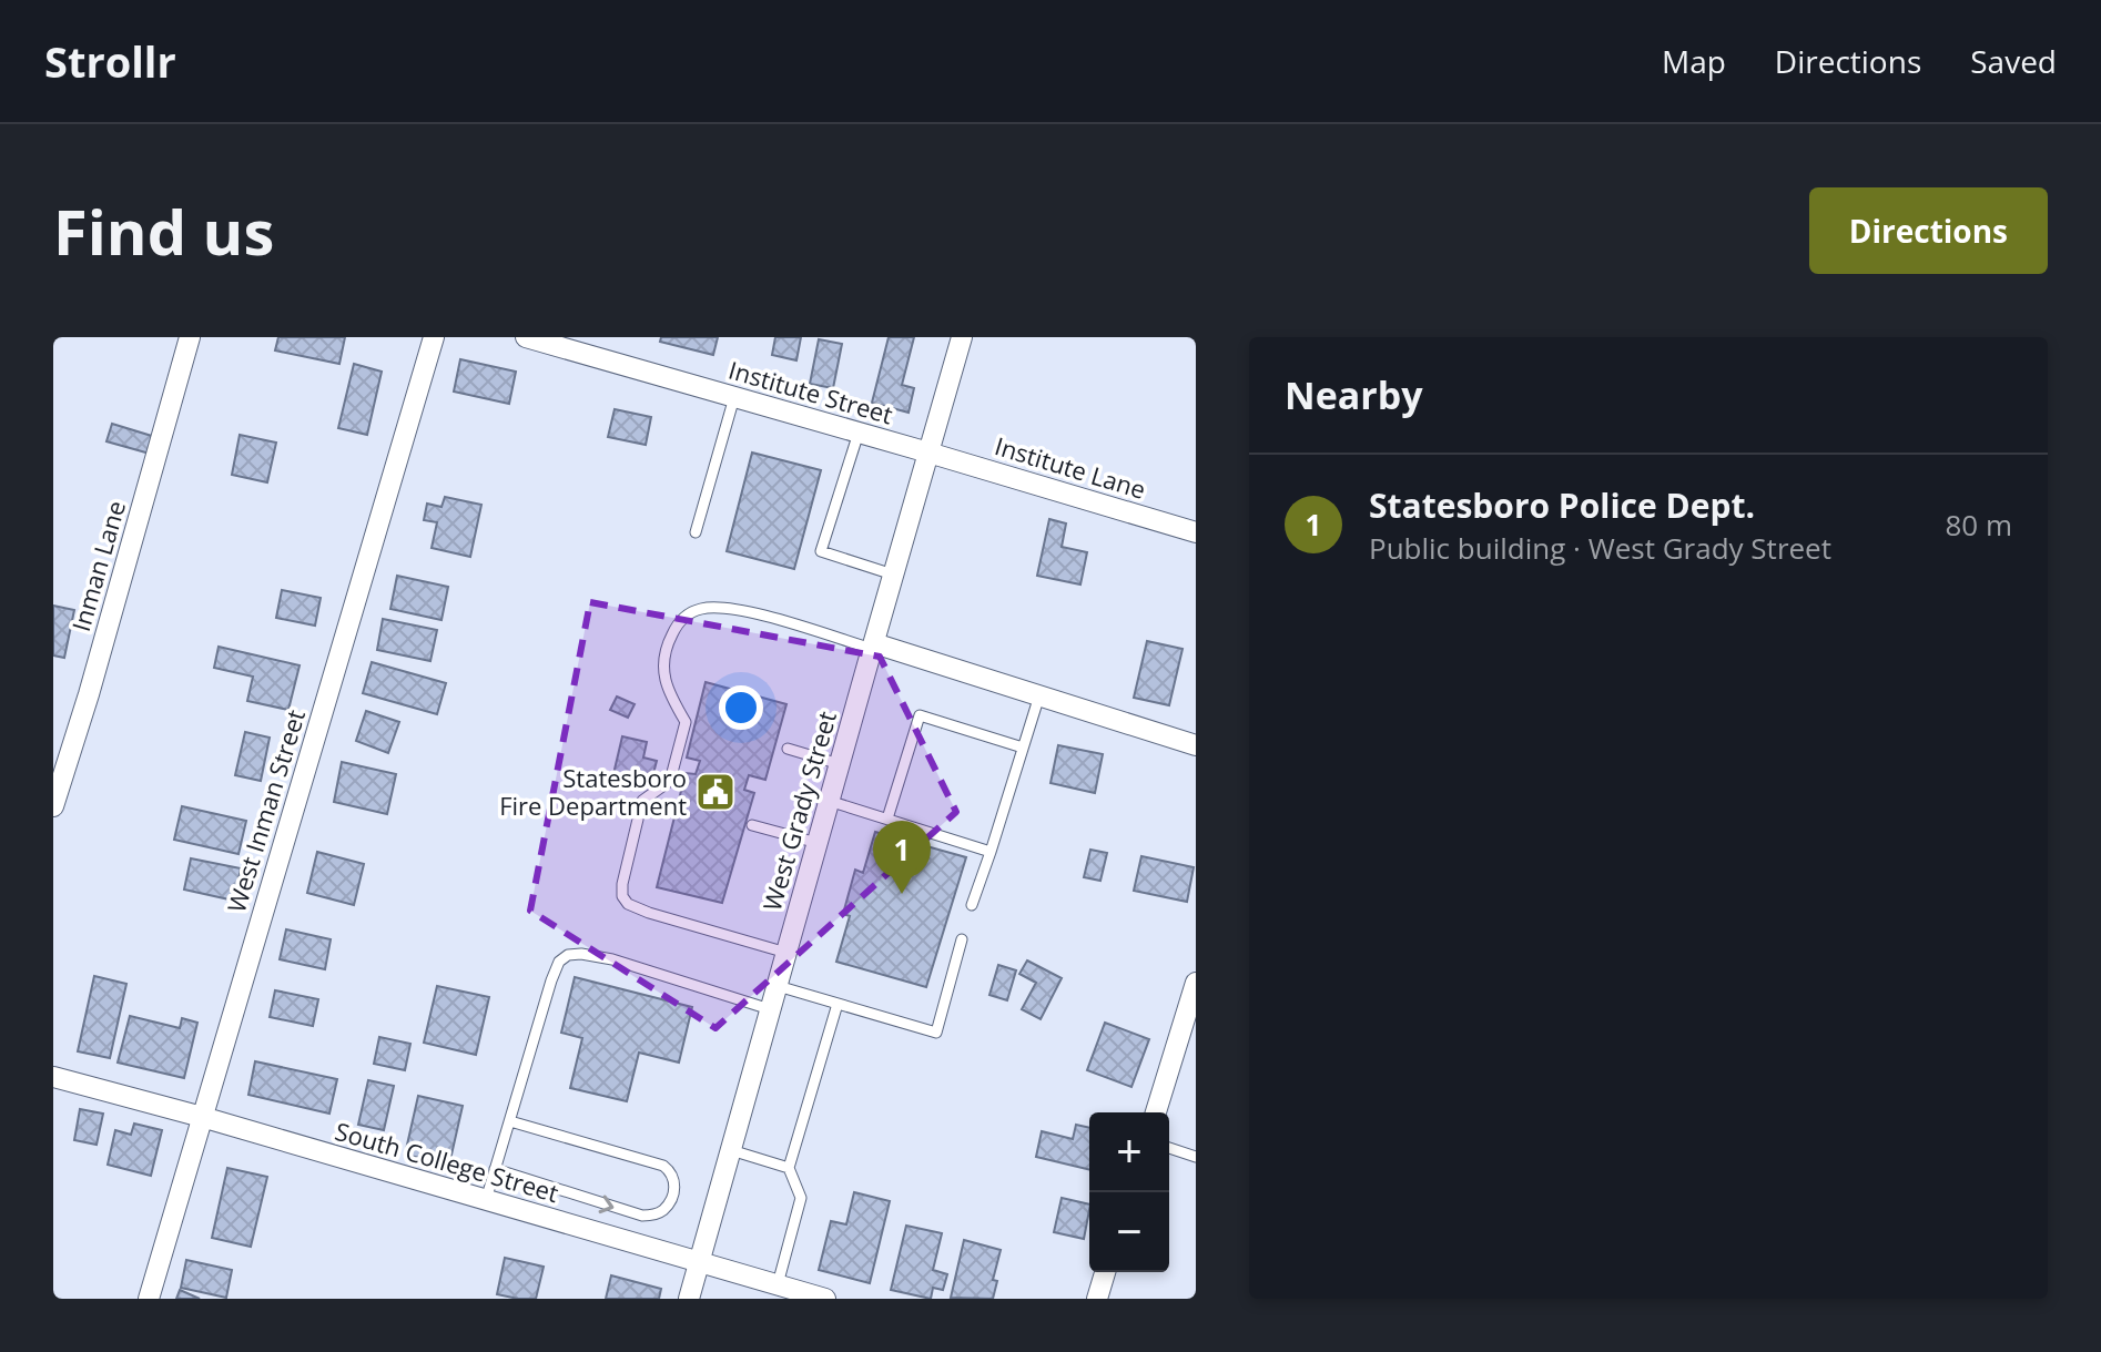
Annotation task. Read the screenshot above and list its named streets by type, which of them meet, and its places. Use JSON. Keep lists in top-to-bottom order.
{
  "streets": {
    "street": [
      "Institute Street",
      "Institute Lane",
      "Inman Lane",
      "West Inman Street",
      "West Grady Street",
      "South College Street"
    ]
  },
  "crossings": [
    ["Institute Street", "Institute Lane"],
    ["Institute Street", "West Grady Street"],
    ["Institute Lane", "West Grady Street"],
    ["West Inman Street", "South College Street"],
    ["West Grady Street", "South College Street"]
  ],
  "places": {
    "public building": ["Statesboro Fire Department"]
  },
  "page": {
    "header": "Strollr",
    "nav": ["Map", "Directions", "Saved"],
    "buttons": "Directions",
    "title": "Find us",
    "heading": "Nearby",
    "list": [
      {
        "mark": "1",
        "name": "Statesboro Police Dept.",
        "note": "Public building · West Grady Street",
        "value": "80 m"
      }
    ],
    "pins": "1",
    "map_buttons": ["+", "−"]
  }
}
